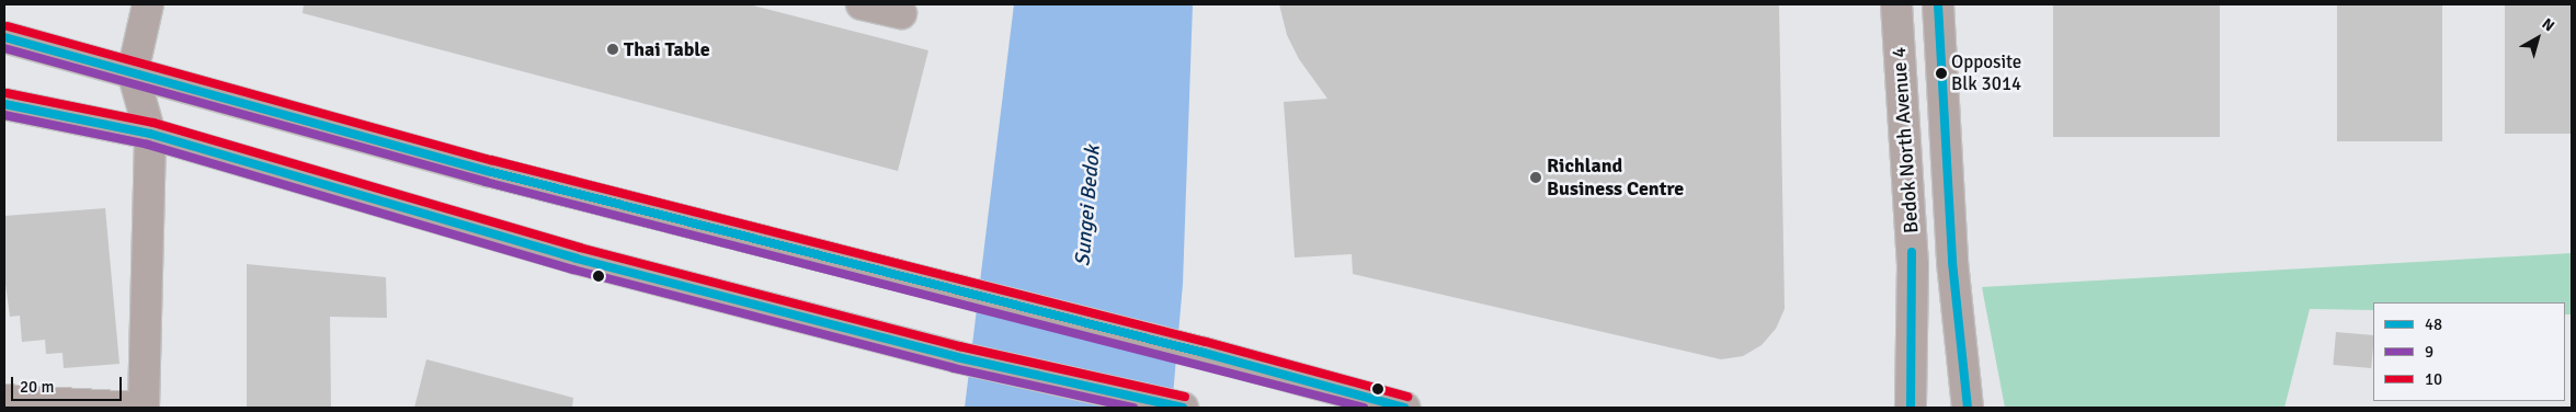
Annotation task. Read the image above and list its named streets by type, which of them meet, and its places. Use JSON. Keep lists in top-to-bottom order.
{
  "streets": {
    "street": ["Bedok North Avenue 4"]
  },
  "water": ["Sungei Bedok"],
  "places": ["Thai Table", "Opposite Blk 3014", "Richland Business Centre"],
  "lines": ["transit line 48", "transit line 10", "transit line 9"],
  "legend": ["48", "9", "10"],
  "scale_bar": "20 m",
  "north": "top right"
}
